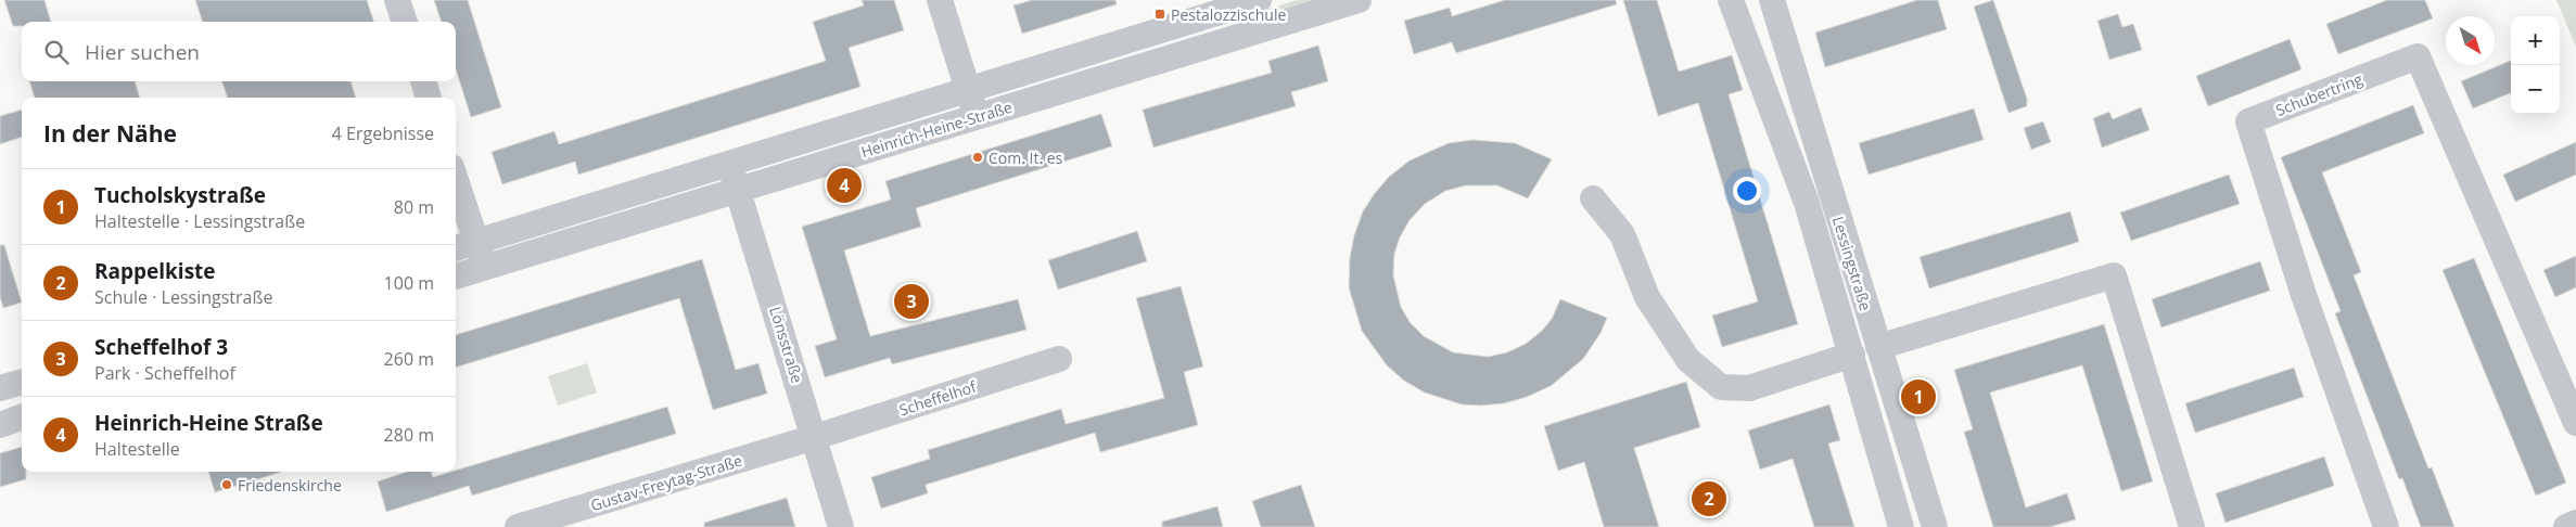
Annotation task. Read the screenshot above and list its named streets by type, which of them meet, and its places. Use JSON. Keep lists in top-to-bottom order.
{
  "streets": {
    "street": [
      "Schubertring",
      "Heinrich-Heine-Straße",
      "Lessingstraße",
      "Lönsstraße",
      "Scheffelhof",
      "Gustav-Freytag-Straße"
    ]
  },
  "crossings": [
    ["Heinrich-Heine-Straße", "Lönsstraße"],
    ["Lönsstraße", "Scheffelhof"],
    ["Lönsstraße", "Gustav-Freytag-Straße"],
    ["Scheffelhof", "Gustav-Freytag-Straße"]
  ],
  "places": {
    "transit": ["Pestalozzischule"],
    "other": ["Com. It. es", "Friedenskirche"]
  },
  "north": "bottom right",
  "page": {
    "map_buttons": ["+", "−"],
    "search": "Hier suchen",
    "heading": ["In der Nähe", "4 Ergebnisse"],
    "pins": [
      "4",
      "3",
      "1",
      "2"
    ],
    "list": [
      {
        "mark": "1",
        "name": "Tucholskystraße",
        "note": "Haltestelle · Lessingstraße",
        "value": "80 m"
      },
      {
        "mark": "2",
        "name": "Rappelkiste",
        "note": "Schule · Lessingstraße",
        "value": "100 m"
      },
      {
        "mark": "3",
        "name": "Scheffelhof 3",
        "note": "Park · Scheffelhof",
        "value": "260 m"
      },
      {
        "mark": "4",
        "name": "Heinrich-Heine Straße",
        "note": "Haltestelle",
        "value": "280 m"
      }
    ]
  }
}
